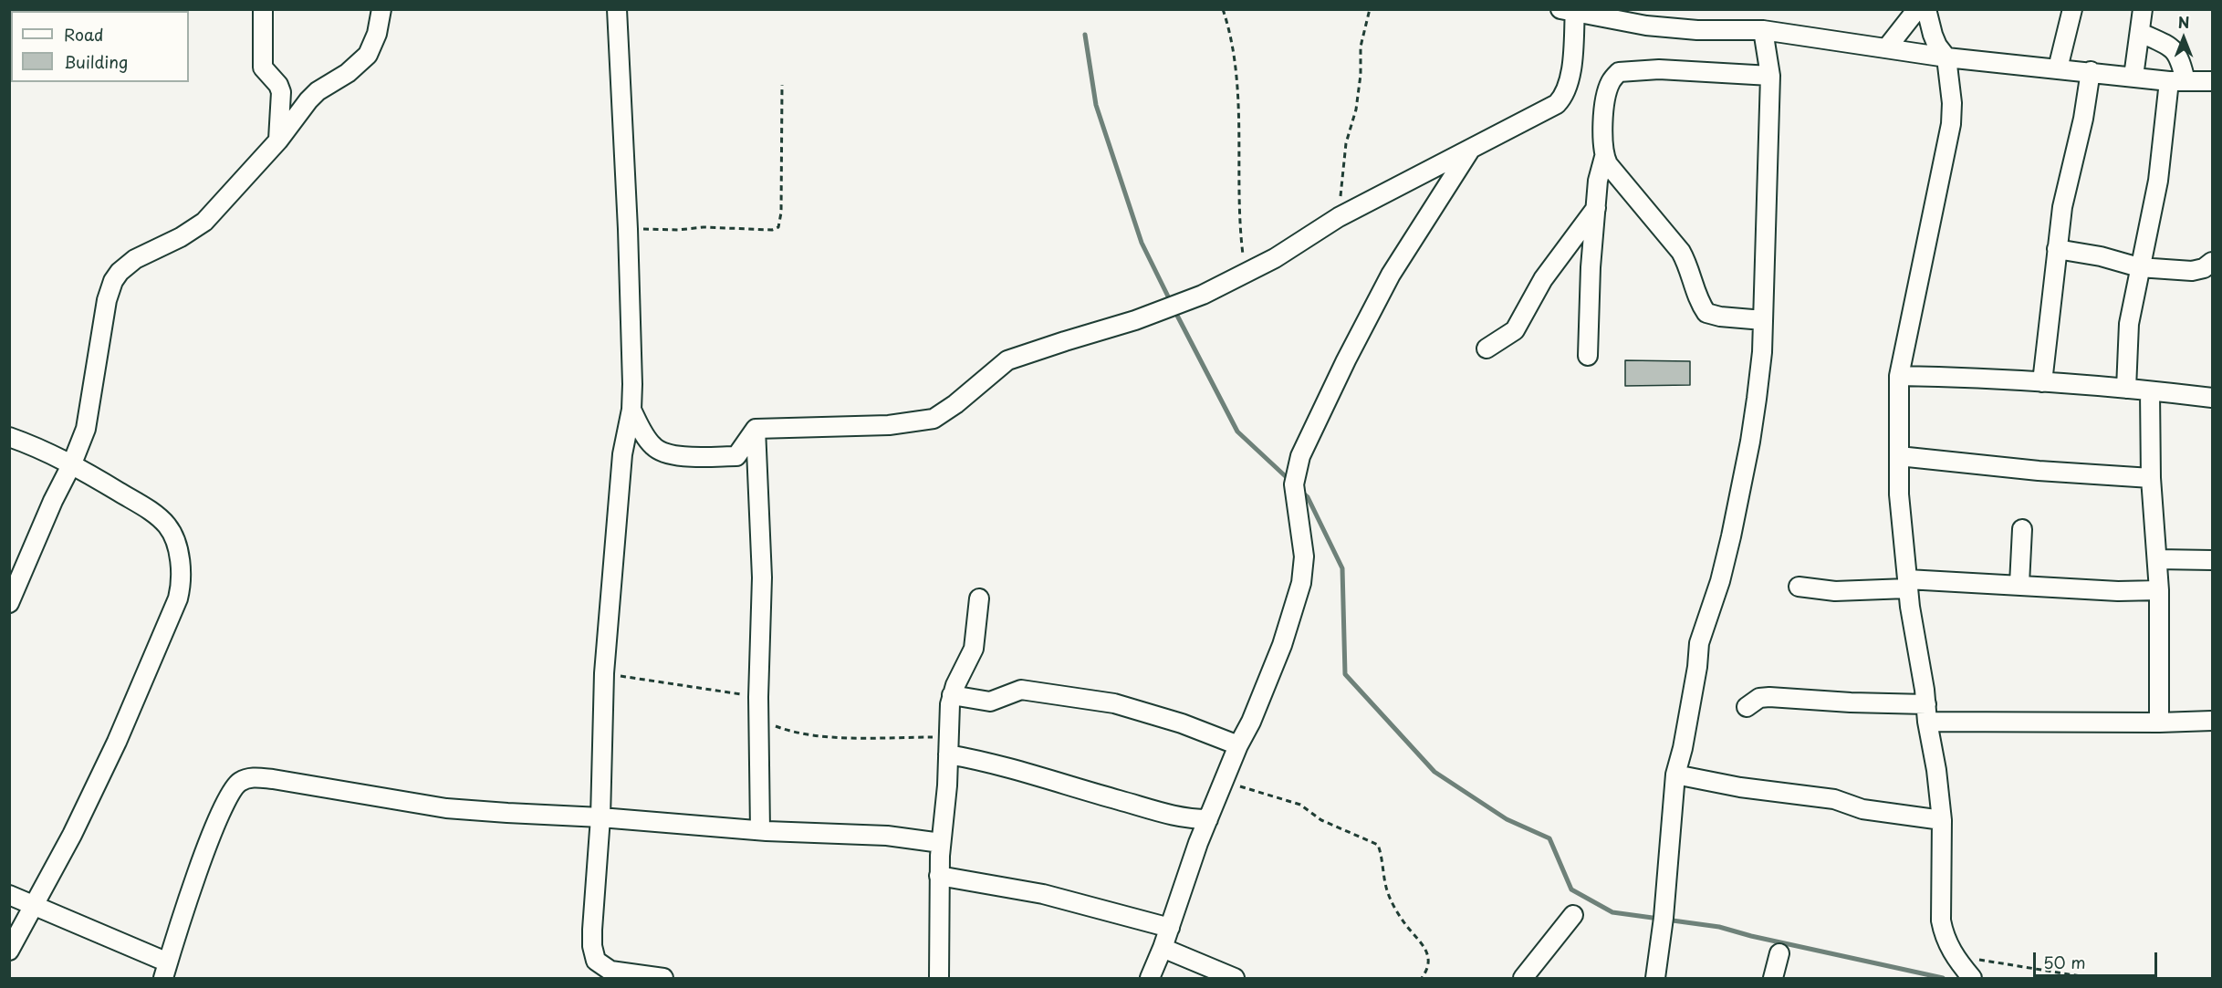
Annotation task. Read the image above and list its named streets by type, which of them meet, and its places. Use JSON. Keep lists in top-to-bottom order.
{
  "legend": ["Road", "Building"],
  "scale_bar": "50 m",
  "north": "top"
}
